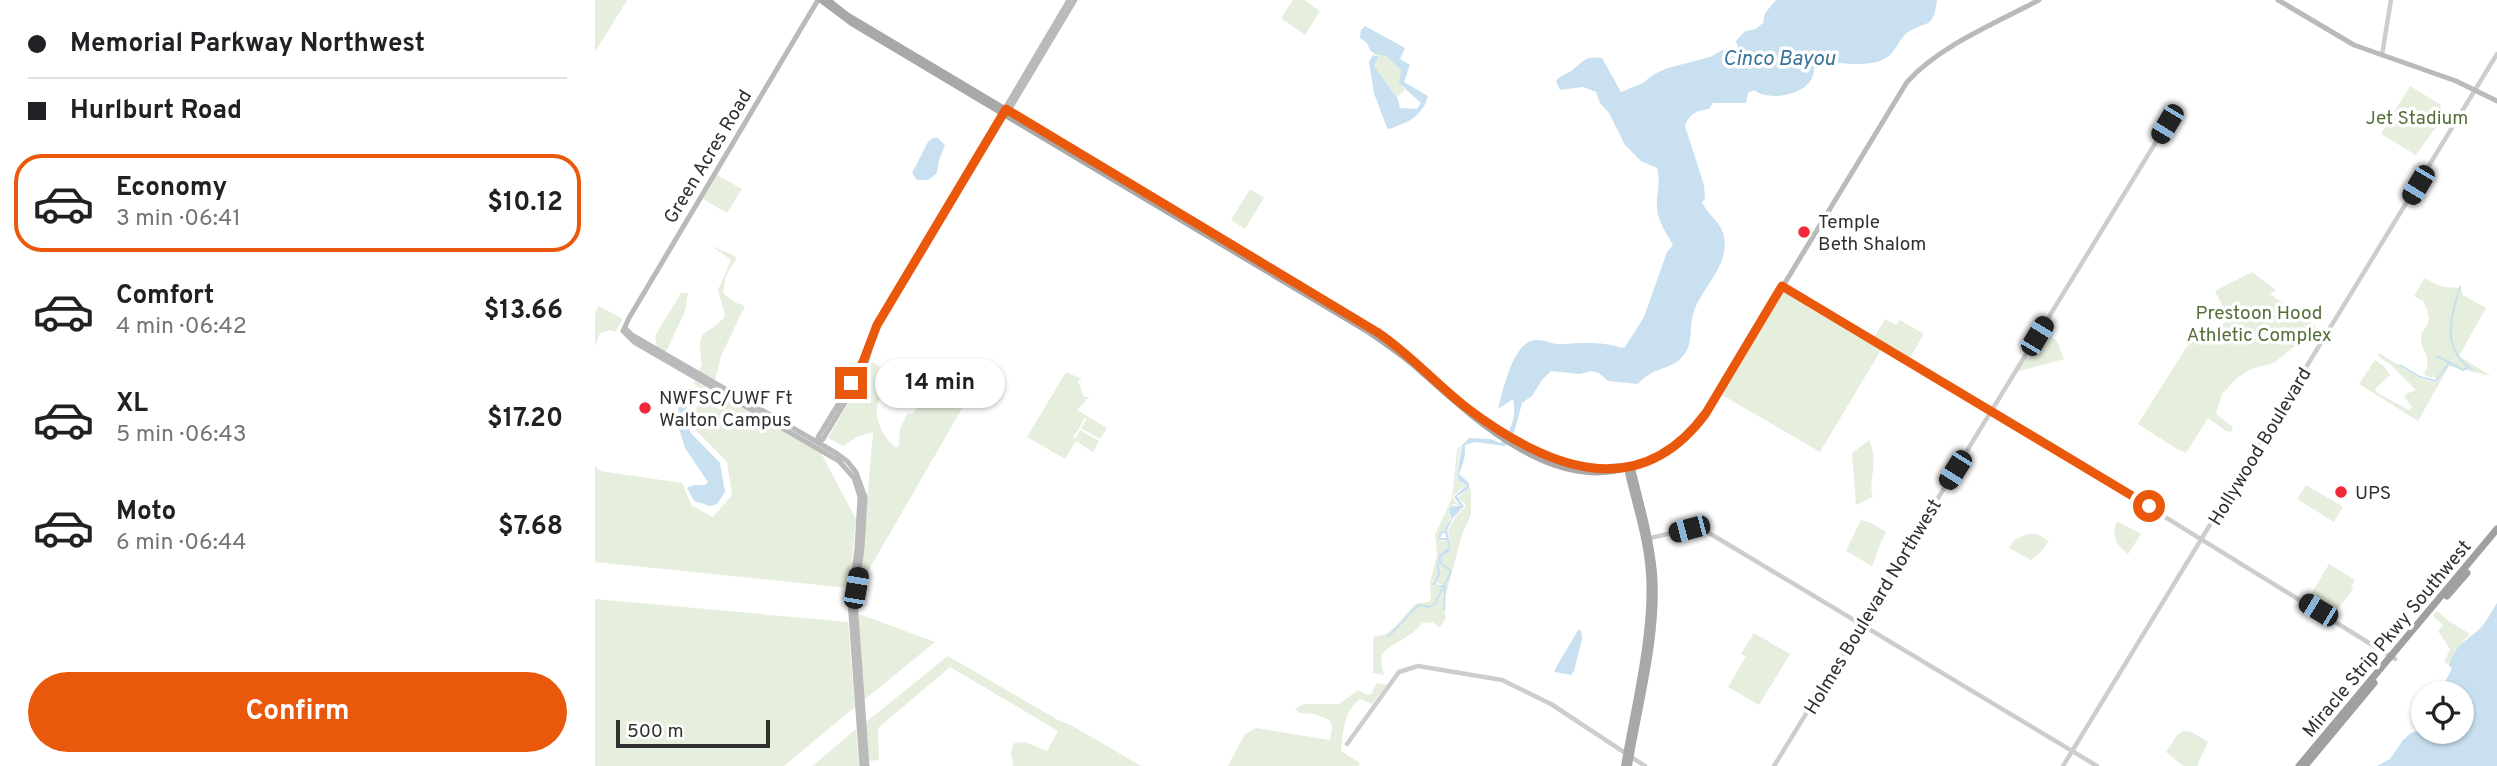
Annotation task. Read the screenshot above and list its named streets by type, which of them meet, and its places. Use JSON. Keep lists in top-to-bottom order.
{
  "streets": {
    "highway": ["Miracle Strip Pkwy Southwest"],
    "main road": ["Green Acres Road"],
    "street": ["Hollywood Boulevard", "Holmes Boulevard Northwest"]
  },
  "water": ["Cinco Bayou"],
  "parks": ["Jet Stadium", "Prestoon Hood Athletic Complex"],
  "places": ["Temple Beth Shalom", "NWFSC/UWF Ft Walton Campus", "UPS"],
  "scale_bar": "500 m",
  "page": {
    "banner": ["Memorial Parkway Northwest", "Hurlburt Road"],
    "list": [
      {
        "name": "Economy",
        "note": "3 min · 06:41",
        "value": "$10.12"
      },
      {
        "name": "Comfort",
        "note": "4 min · 06:42",
        "value": "$13.66"
      },
      {
        "name": "XL",
        "note": "5 min · 06:43",
        "value": "$17.20"
      },
      {
        "name": "Moto",
        "note": "6 min · 06:44",
        "value": "$7.68"
      }
    ],
    "bubble": "14 min",
    "buttons": "Confirm",
    "scale": "500 m"
  }
}
